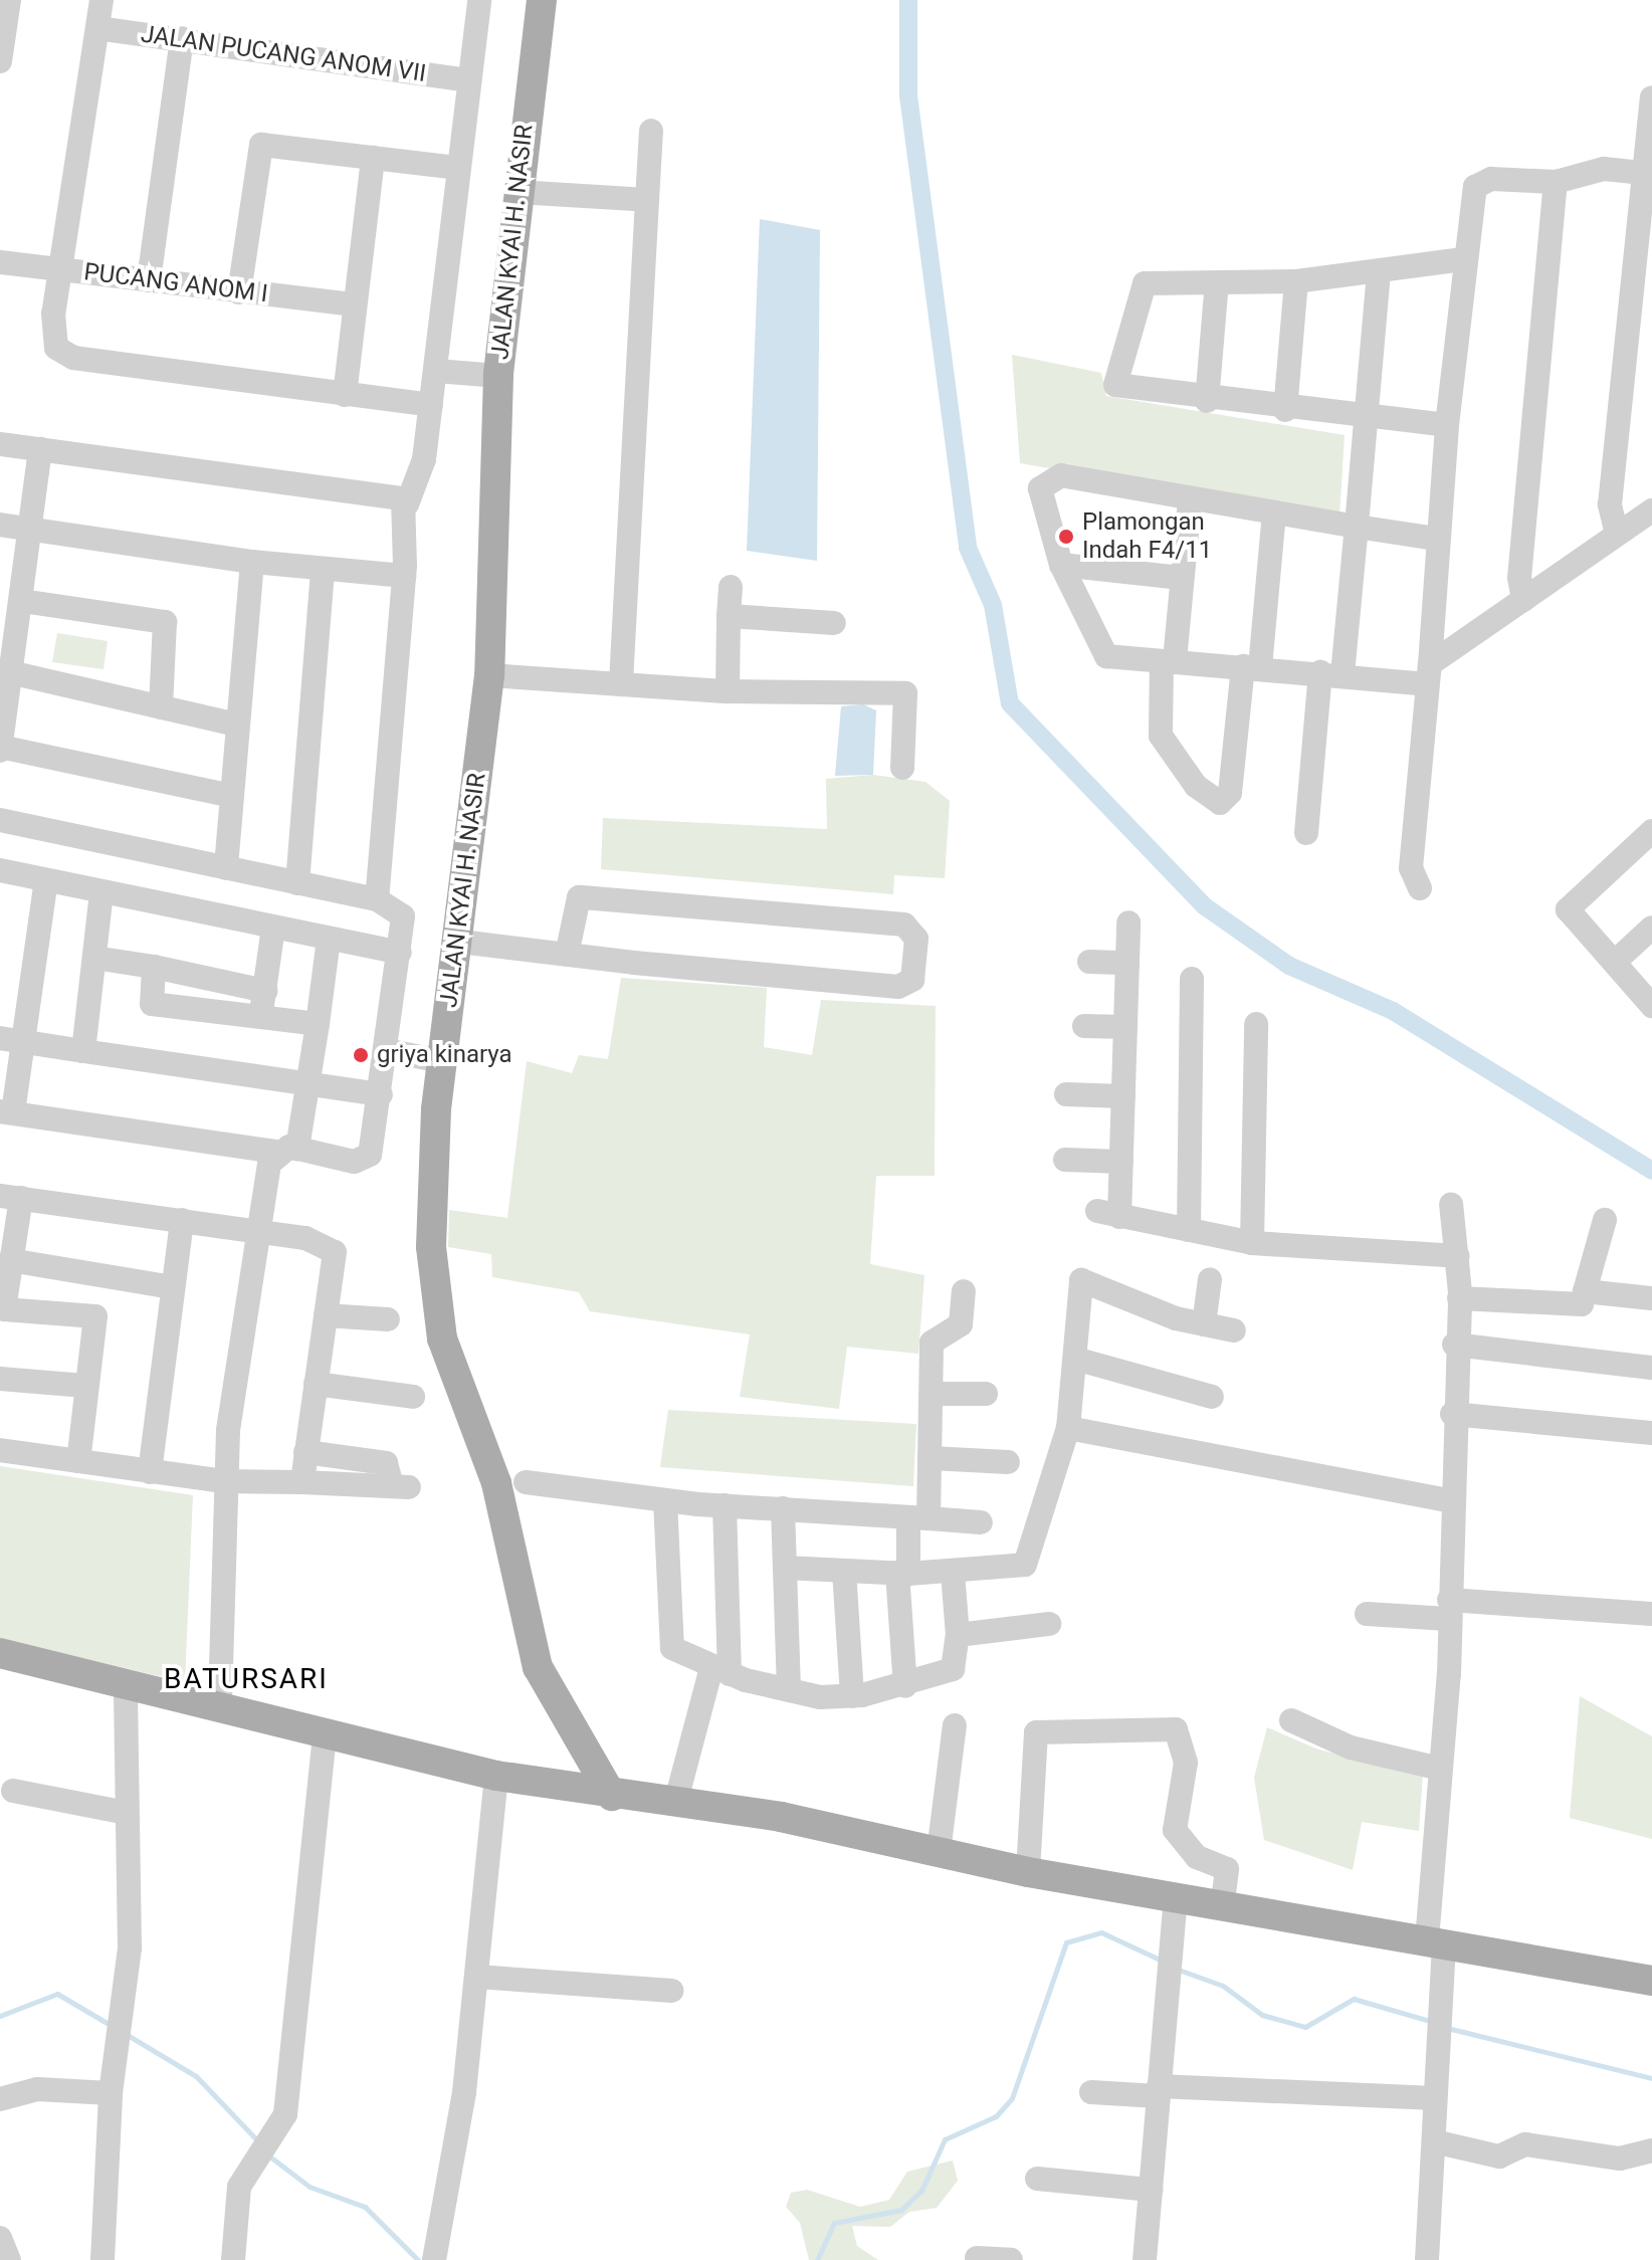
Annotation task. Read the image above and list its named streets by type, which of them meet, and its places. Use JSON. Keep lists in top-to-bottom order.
{
  "streets": {
    "main road": ["JALAN KYAI H. NASIR"],
    "street": ["JALAN PUCANG ANOM VII", "PUCANG ANOM I"]
  },
  "districts": ["BATURSARI"],
  "places": ["Plamongan Indah F4/11", "griya kinarya"]
}
